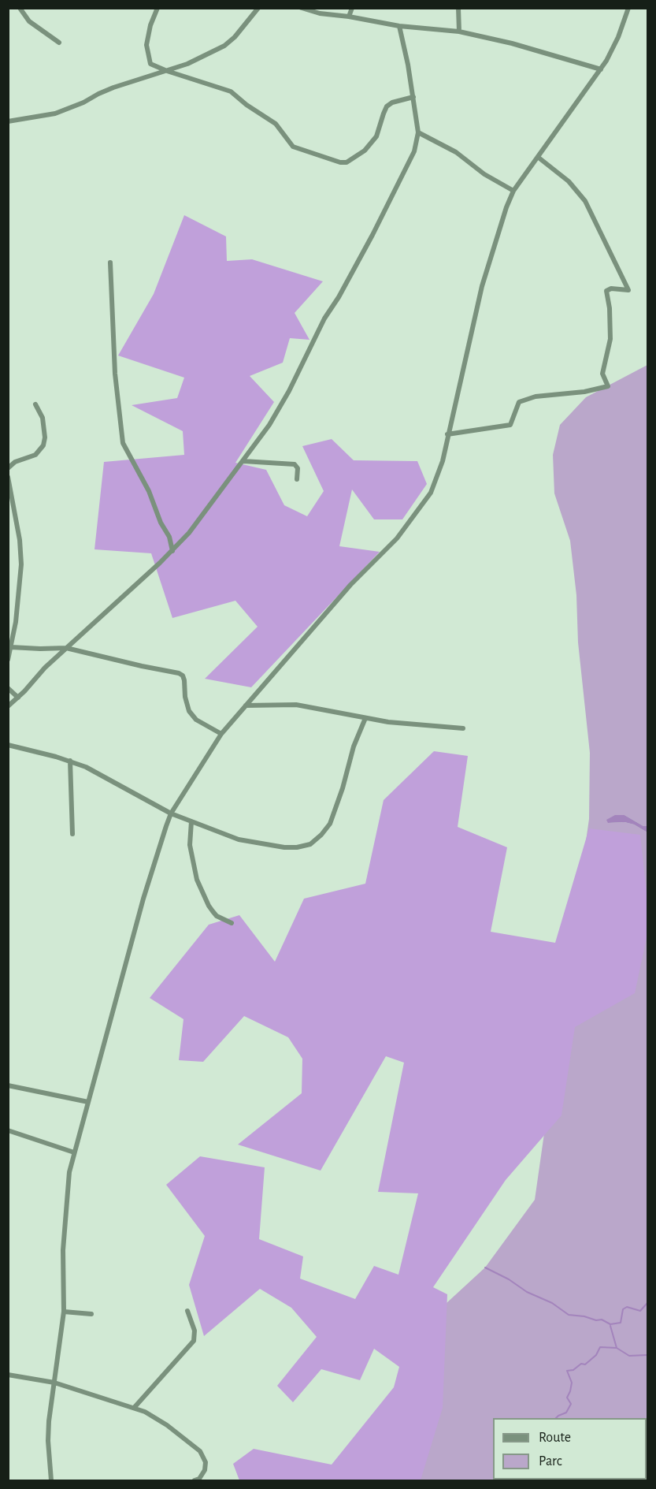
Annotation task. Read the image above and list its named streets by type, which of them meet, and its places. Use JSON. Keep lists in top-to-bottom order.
{
  "legend": ["Route", "Parc"]
}
